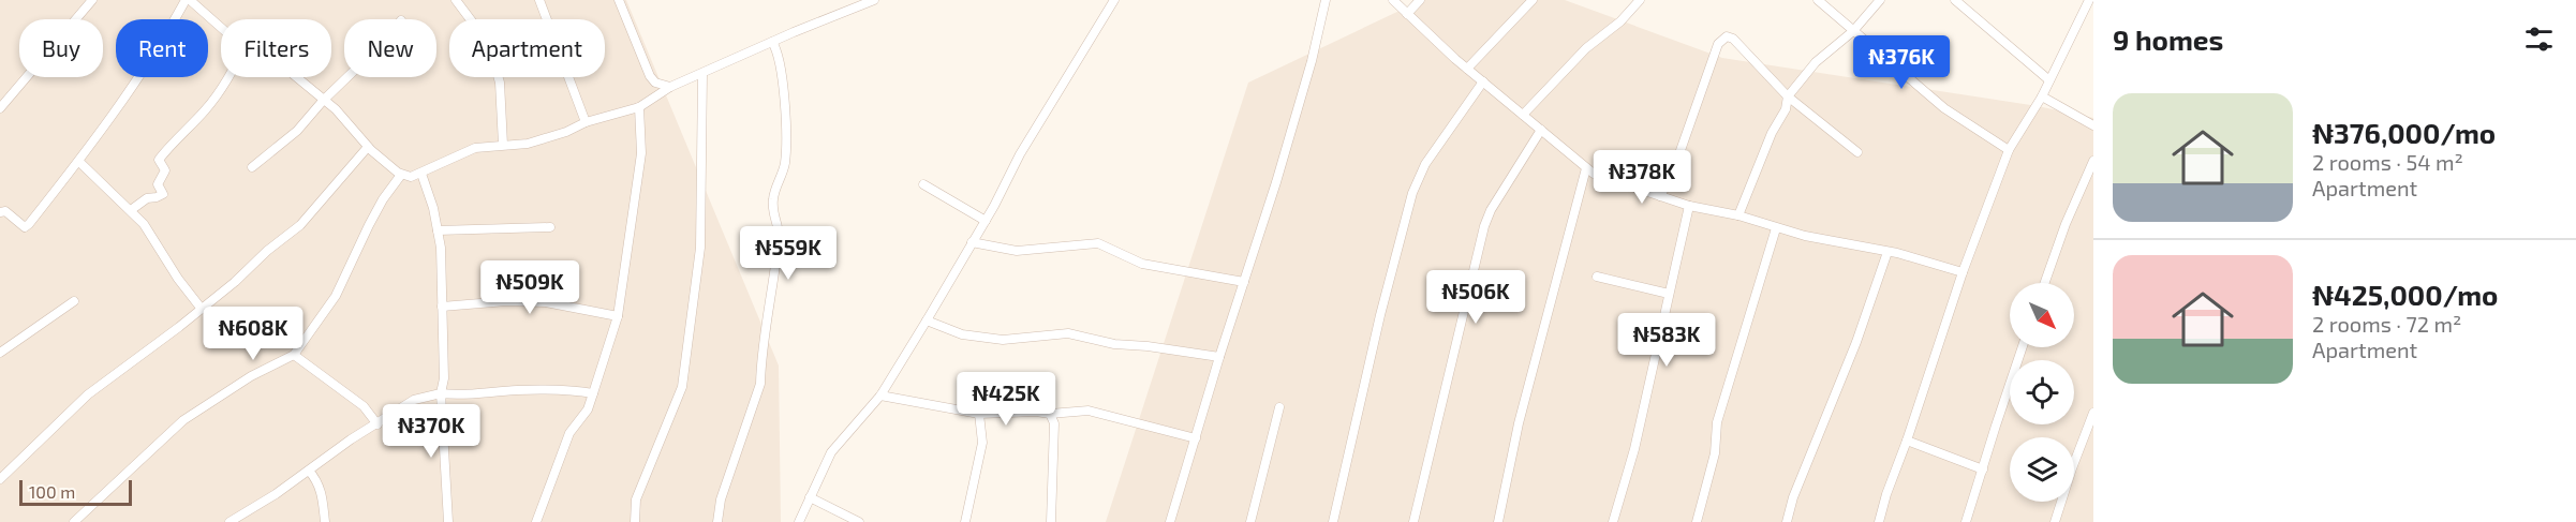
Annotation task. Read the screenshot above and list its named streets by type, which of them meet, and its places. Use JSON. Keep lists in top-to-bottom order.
{
  "scale_bar": "100 m",
  "north": "bottom right",
  "page": {
    "heading": "9 homes",
    "chip": [
      "Buy",
      "Rent",
      "Filters",
      "New",
      "Apartment"
    ],
    "price": [
      "₦376K",
      "₦378K",
      "₦559K",
      "₦509K",
      "₦506K",
      "₦608K",
      "₦583K",
      "₦425K",
      "₦370K"
    ],
    "list": [
      {
        "name": "₦376,000/mo",
        "note": "2 rooms · 54 m² · Apartment"
      },
      {
        "name": "₦425,000/mo",
        "note": "2 rooms · 72 m² · Apartment"
      }
    ],
    "scale": "100 m"
  }
}
